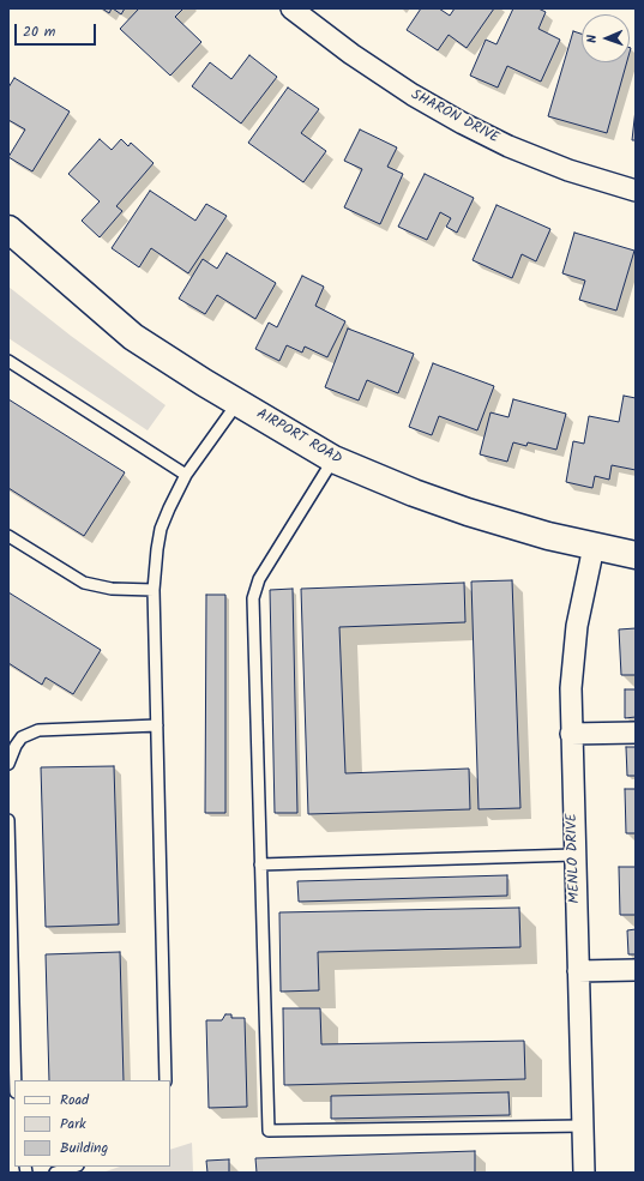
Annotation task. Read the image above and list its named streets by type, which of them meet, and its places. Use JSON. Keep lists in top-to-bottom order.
{
  "streets": {
    "street": ["SHARON DRIVE", "AIRPORT ROAD", "MENLO DRIVE"]
  },
  "crossings": [
    ["AIRPORT ROAD", "MENLO DRIVE"]
  ],
  "legend": ["Road", "Park", "Building"],
  "scale_bar": "20 m",
  "north": "left"
}
